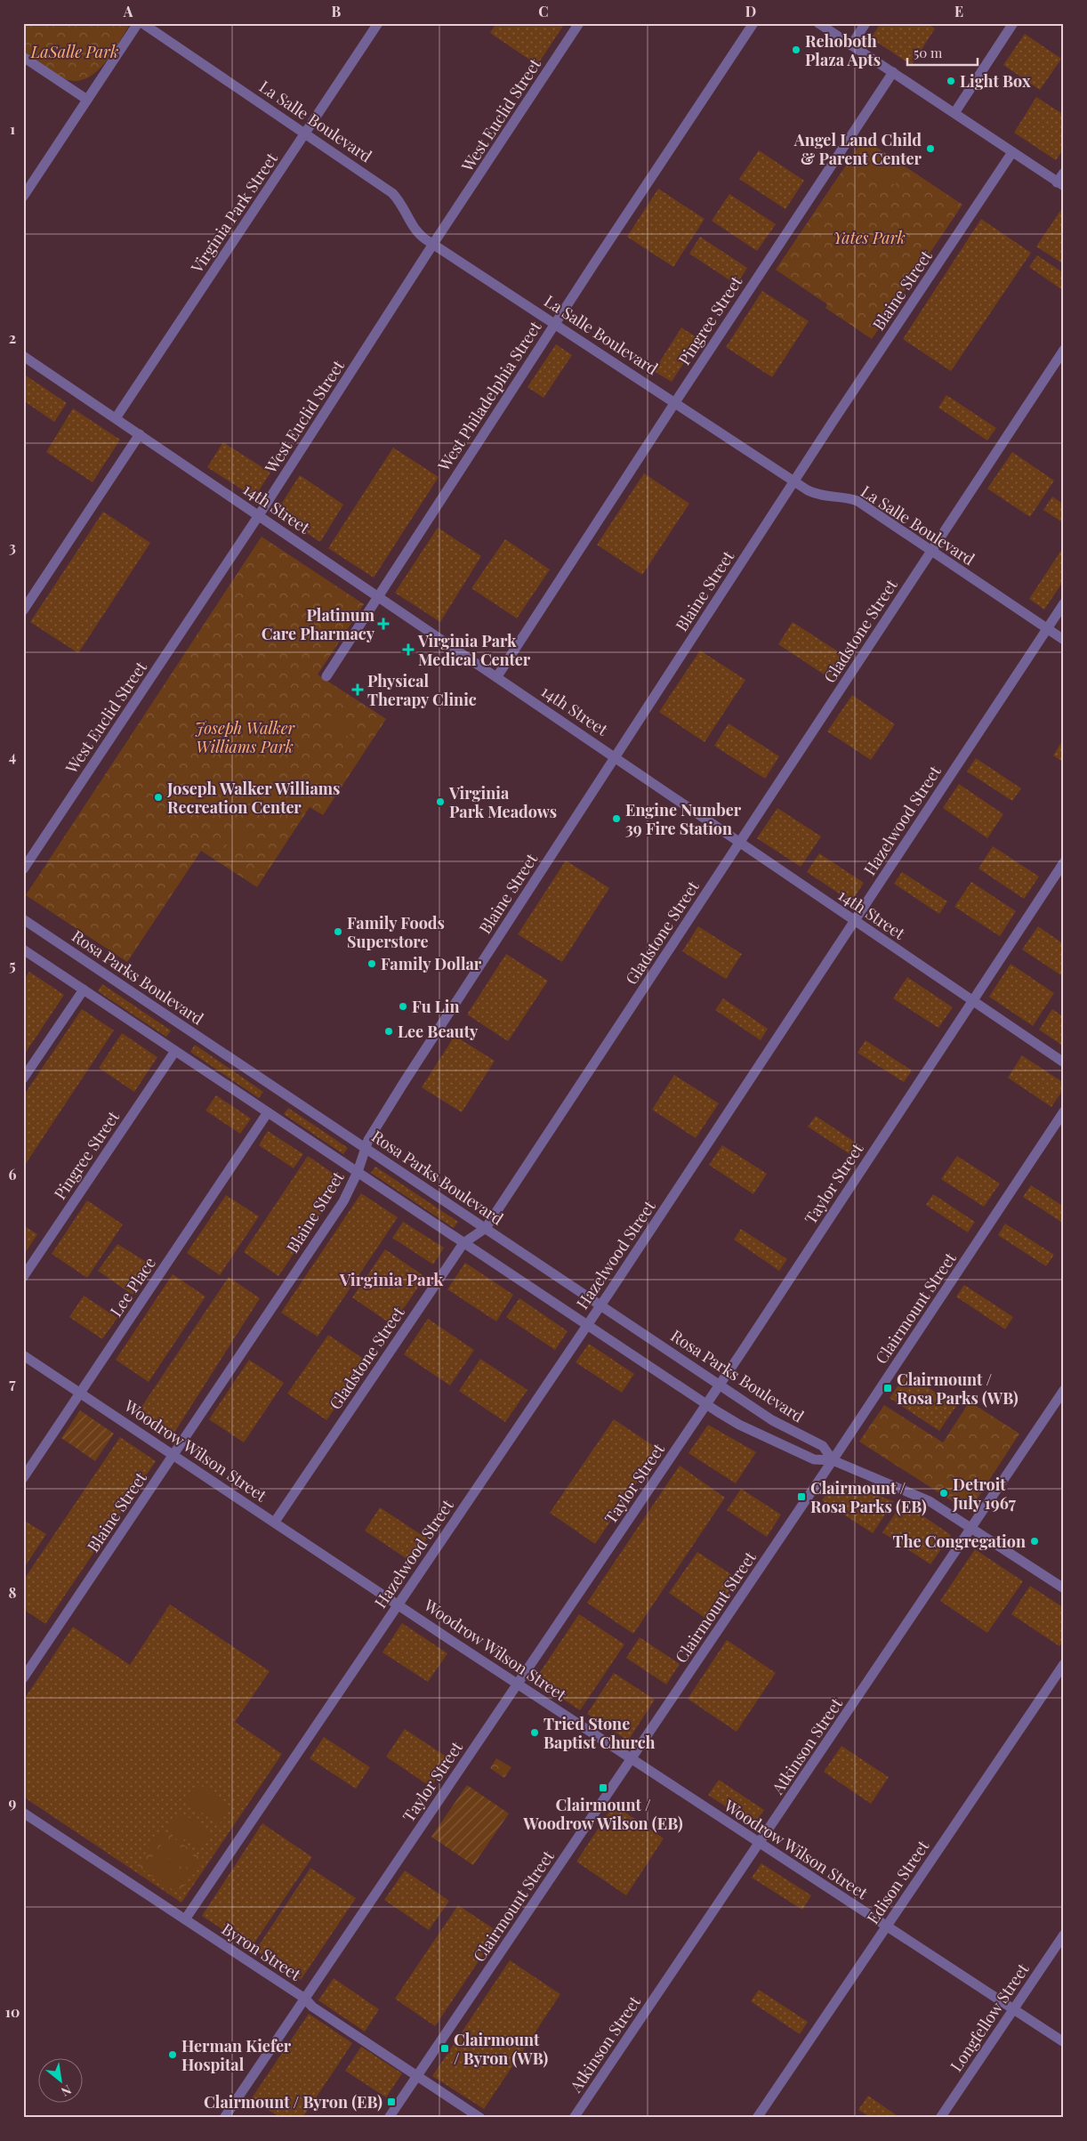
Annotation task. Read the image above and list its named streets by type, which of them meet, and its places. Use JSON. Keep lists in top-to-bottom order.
{
  "streets": {
    "street": [
      "West Euclid Street",
      "La Salle Boulevard",
      "Virginia Park Street",
      "Blaine Street",
      "Pingree Street",
      "West Philadelphia Street",
      "14th Street",
      "Gladstone Street",
      "Hazelwood Street",
      "Rosa Parks Boulevard",
      "Taylor Street",
      "Lee Place",
      "Clairmount Street",
      "Woodrow Wilson Street",
      "Atkinson Street",
      "Edison Street",
      "Byron Street",
      "Longfellow Street"
    ]
  },
  "crossings": [
    ["West Euclid Street", "La Salle Boulevard"],
    ["West Euclid Street", "14th Street"],
    ["La Salle Boulevard", "Virginia Park Street"],
    ["La Salle Boulevard", "Blaine Street"],
    ["La Salle Boulevard", "Pingree Street"],
    ["La Salle Boulevard", "West Philadelphia Street"],
    ["La Salle Boulevard", "Gladstone Street"],
    ["La Salle Boulevard", "Hazelwood Street"],
    ["Virginia Park Street", "14th Street"],
    ["Blaine Street", "14th Street"],
    ["Blaine Street", "Rosa Parks Boulevard"],
    ["Blaine Street", "Woodrow Wilson Street"],
    ["Pingree Street", "14th Street"],
    ["Pingree Street", "Rosa Parks Boulevard"],
    ["West Philadelphia Street", "14th Street"],
    ["14th Street", "Gladstone Street"],
    ["14th Street", "Hazelwood Street"],
    ["14th Street", "Taylor Street"],
    ["Gladstone Street", "Rosa Parks Boulevard"],
    ["Gladstone Street", "Woodrow Wilson Street"],
    ["Hazelwood Street", "Rosa Parks Boulevard"],
    ["Hazelwood Street", "Woodrow Wilson Street"],
    ["Hazelwood Street", "Byron Street"],
    ["Rosa Parks Boulevard", "Taylor Street"],
    ["Rosa Parks Boulevard", "Lee Place"],
    ["Rosa Parks Boulevard", "Clairmount Street"],
    ["Rosa Parks Boulevard", "Atkinson Street"],
    ["Taylor Street", "Woodrow Wilson Street"],
    ["Taylor Street", "Byron Street"],
    ["Lee Place", "Woodrow Wilson Street"],
    ["Clairmount Street", "Woodrow Wilson Street"],
    ["Clairmount Street", "Byron Street"],
    ["Woodrow Wilson Street", "Atkinson Street"],
    ["Woodrow Wilson Street", "Edison Street"],
    ["Woodrow Wilson Street", "Longfellow Street"]
  ],
  "districts": ["Virginia Park"],
  "parks": ["LaSalle Park", "Yates Park", "Joseph Walker Williams Park"],
  "places": {
    "other": [
      "Rehoboth Plaza Apts",
      "Light Box",
      "Angel Land Child & Parent Center",
      "Joseph Walker Williams Recreation Center",
      "Virginia Park Meadows",
      "Engine Number 39 Fire Station",
      "Family Foods Superstore",
      "Family Dollar",
      "Fu Lin",
      "Lee Beauty",
      "Detroit July 1967",
      "The Congregation",
      "Tried Stone Baptist Church",
      "Herman Kiefer Hospital"
    ],
    "health": ["Platinum Care Pharmacy", "Virginia Park Medical Center", "Physical Therapy Clinic"],
    "transit": [
      "Clairmount / Rosa Parks (WB)",
      "Clairmount / Rosa Parks (EB)",
      "Clairmount / Woodrow Wilson (EB)",
      "Clairmount / Byron (WB)",
      "Clairmount / Byron (EB)"
    ]
  },
  "scale_bar": "50 m",
  "north": "bottom right",
  "grid": {
    "columns": [
      "A",
      "B",
      "C",
      "D",
      "E"
    ],
    "rows": [
      "1",
      "2",
      "3",
      "4",
      "5",
      "6",
      "7",
      "8",
      "9",
      "10"
    ]
  }
}
